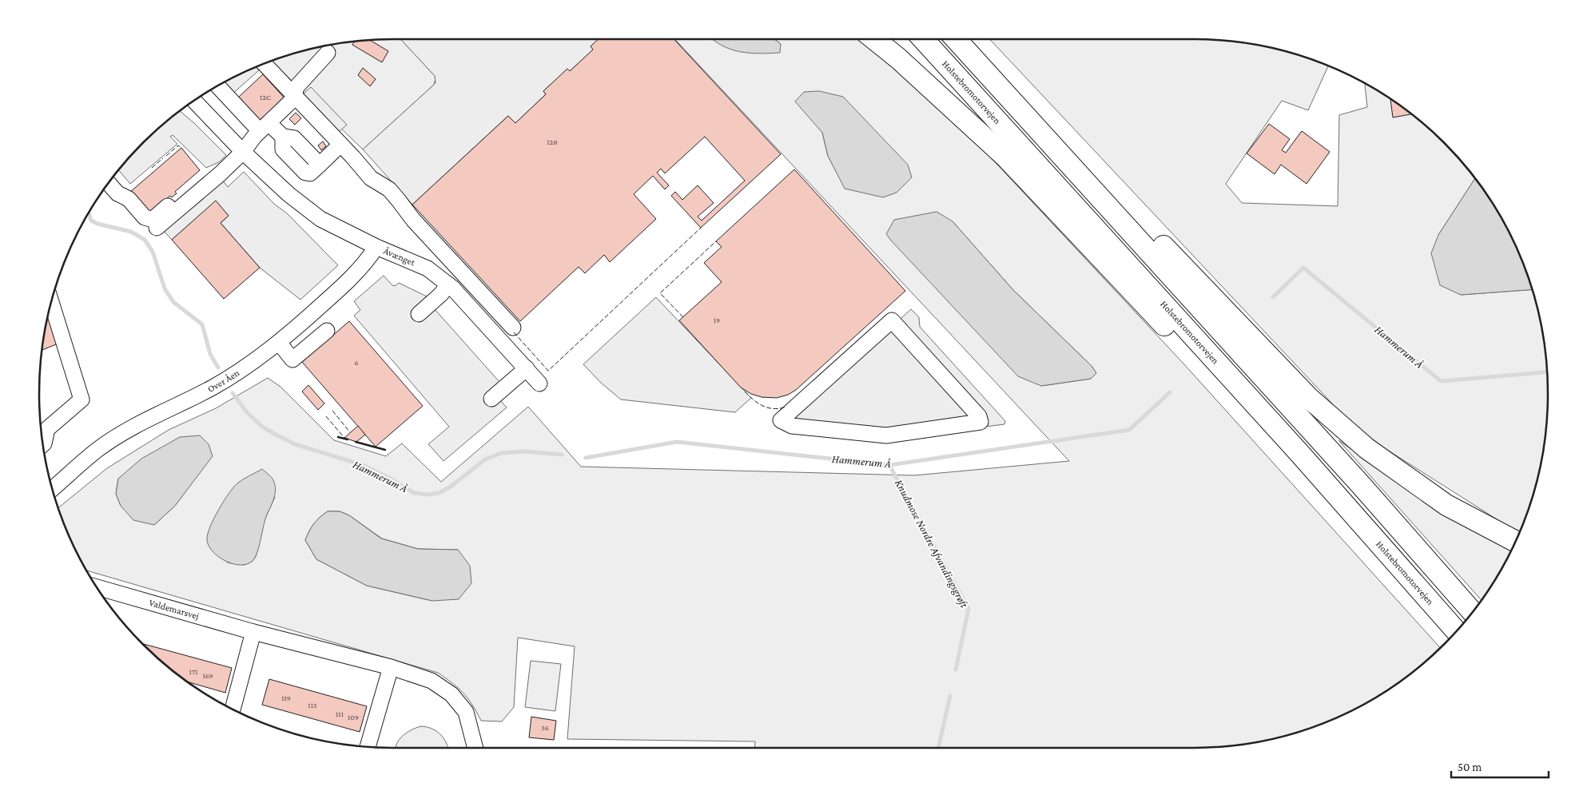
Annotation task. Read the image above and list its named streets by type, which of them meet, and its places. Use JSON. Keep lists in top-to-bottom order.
{
  "streets": {
    "highway": ["Holstebromotorvejen"],
    "street": ["Åvænget", "Over Åen", "Valdemarsvej"]
  },
  "crossings": [
    ["Åvænget", "Over Åen"]
  ],
  "water": ["Hammerum Å", "Knudmose Nordre Afvandingsgrøft"],
  "house_numbers": [
    "12C",
    "128",
    "19",
    "6",
    "171",
    "169",
    "119",
    "115",
    "111",
    "109",
    "36"
  ],
  "scale_bar": "50 m"
}
